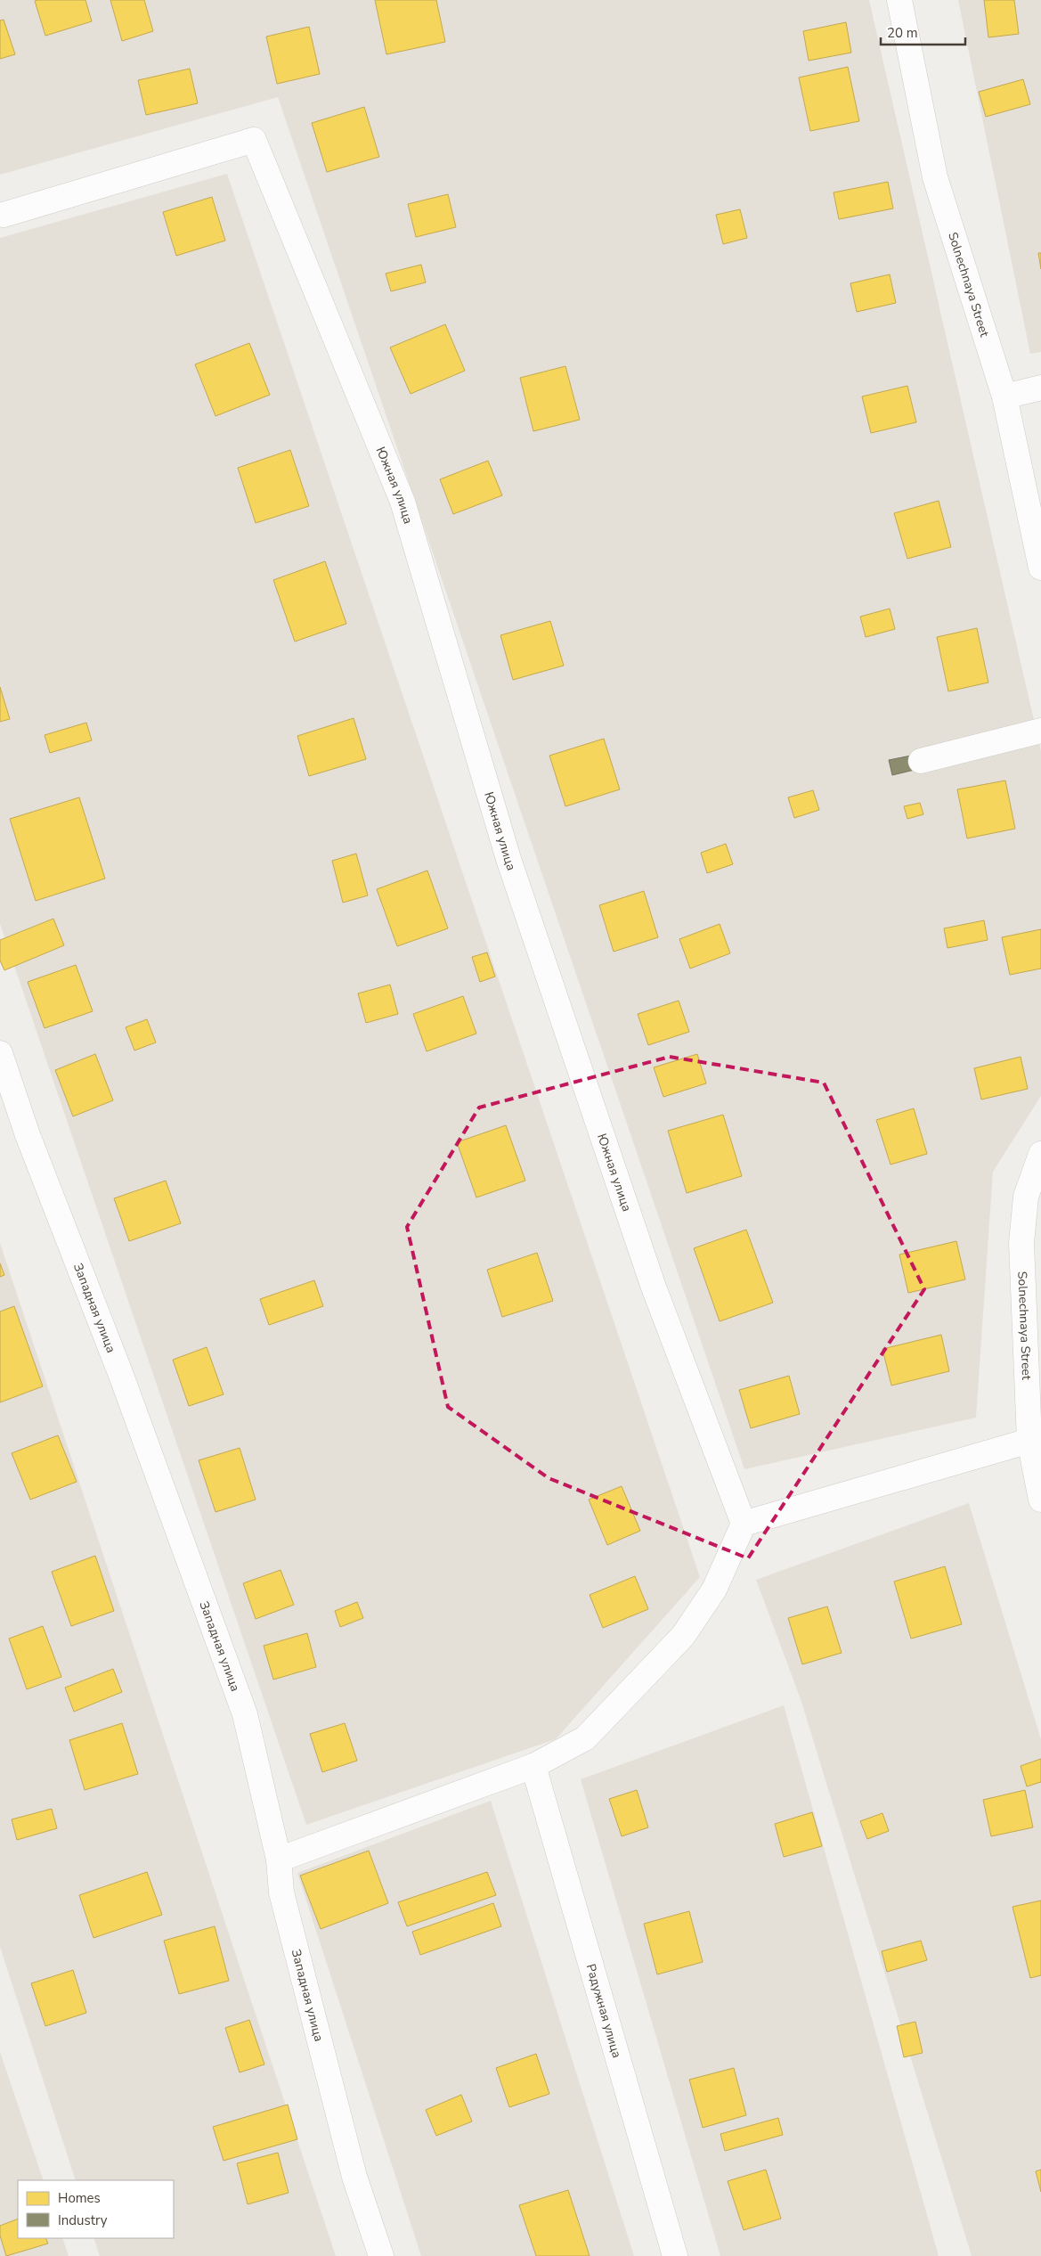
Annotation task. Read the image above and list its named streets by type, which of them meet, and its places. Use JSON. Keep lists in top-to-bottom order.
{
  "streets": {
    "street": [
      "Solnechnaya Street",
      "Южная улица",
      "Западная улица",
      "Радужная улица"
    ]
  },
  "legend": ["Homes", "Industry"],
  "scale_bar": "20 m"
}
